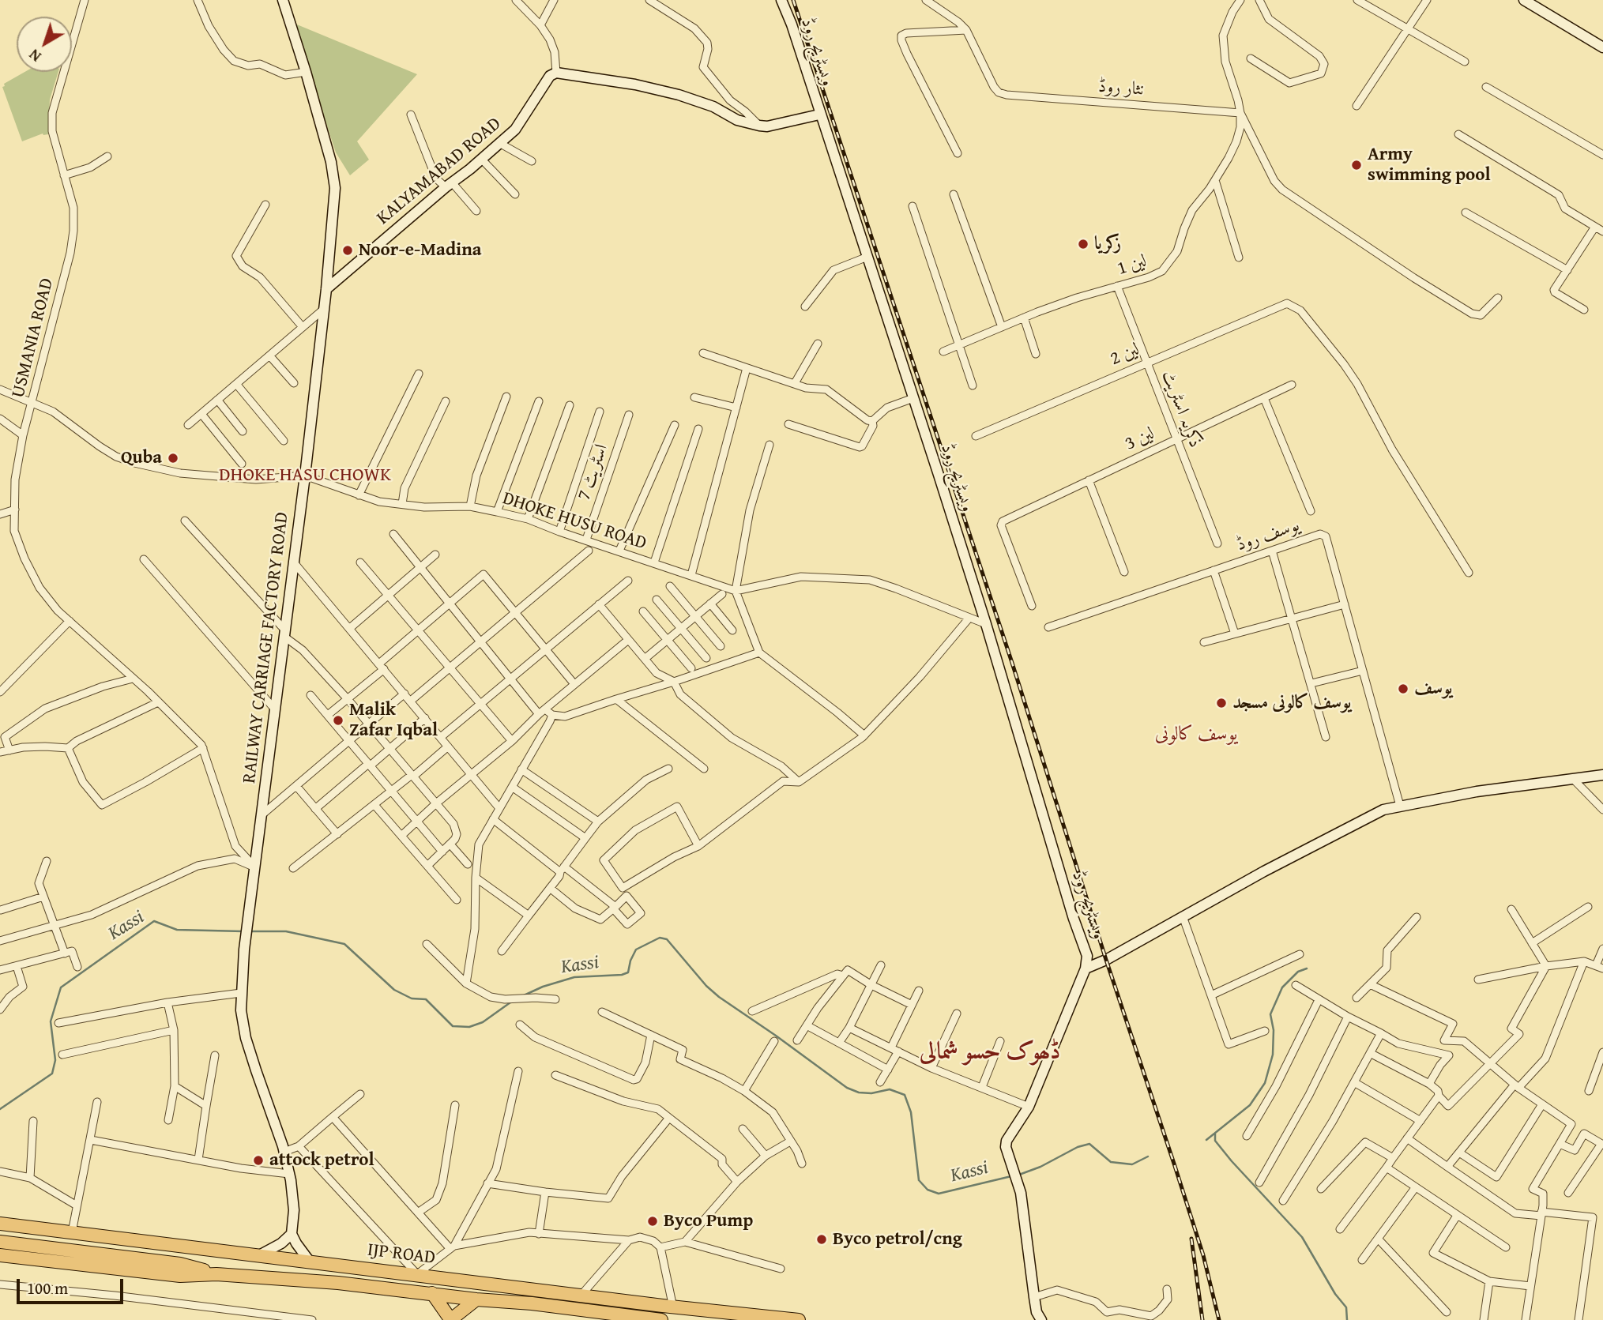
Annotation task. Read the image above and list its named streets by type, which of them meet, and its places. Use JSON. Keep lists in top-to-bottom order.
{
  "streets": {
    "highway": ["IJP ROAD"],
    "main road": ["ویسٹریج روڈ", "KALYAMABAD ROAD", "RAILWAY CARRIAGE FACTORY ROAD"],
    "street": [
      "نثار روڈ",
      "لین 1",
      "USMANIA ROAD",
      "لین 2",
      "ذکریہ اسٹریٹ",
      "لین 3",
      "اسٹریٹ 7",
      "DHOKE HUSU ROAD",
      "یوسف روڈ"
    ]
  },
  "crossings": [
    ["نثار روڈ", "لین 1"],
    ["KALYAMABAD ROAD", "RAILWAY CARRIAGE FACTORY ROAD"],
    ["لین 1", "ذکریہ اسٹریٹ"],
    ["USMANIA ROAD", "DHOKE HUSU ROAD"],
    ["USMANIA ROAD", "RAILWAY CARRIAGE FACTORY ROAD"],
    ["لین 2", "ذکریہ اسٹریٹ"],
    ["ذکریہ اسٹریٹ", "لین 3"],
    ["اسٹریٹ 7", "DHOKE HUSU ROAD"],
    ["DHOKE HUSU ROAD", "RAILWAY CARRIAGE FACTORY ROAD"]
  ],
  "districts": ["DHOKE HASU CHOWK", "یوسف کالونی", "ڈھوک حسو شمالی"],
  "water": ["Kassi"],
  "places": [
    "Army swimming pool",
    "زکریا",
    "Noor-e-Madina",
    "Quba",
    "یوسف",
    "یوسف کالونی مسجد",
    "Malik Zafar Iqbal",
    "attock petrol",
    "Byco Pump",
    "Byco petrol/cng"
  ],
  "scale_bar": "100 m",
  "north": "bottom left"
}
